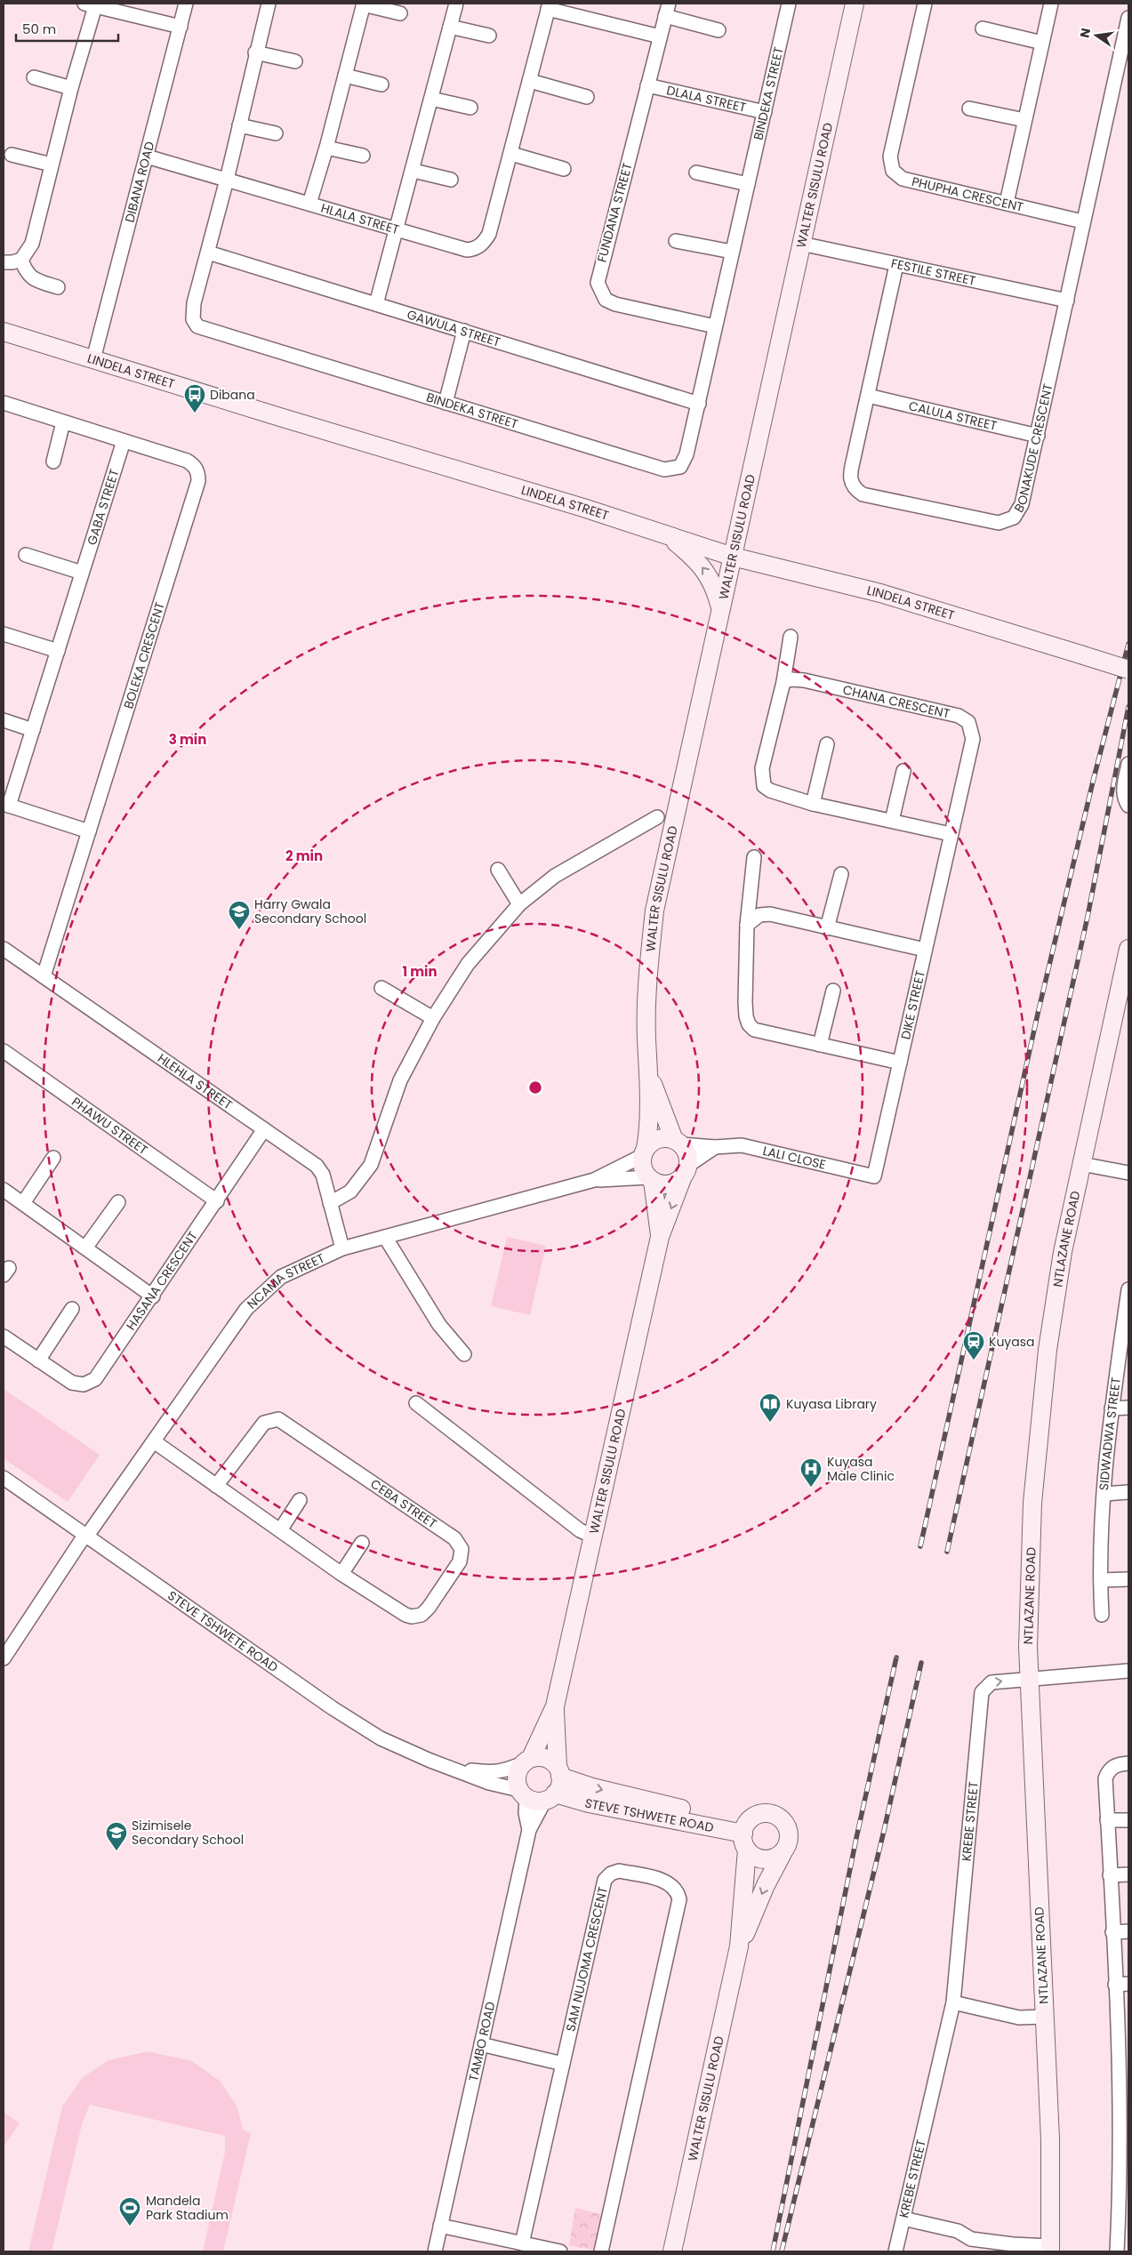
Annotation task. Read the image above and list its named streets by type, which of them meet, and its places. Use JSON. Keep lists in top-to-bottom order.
{
  "streets": {
    "street": [
      "BINDEKA STREET",
      "DLALA STREET",
      "DIBANA ROAD",
      "WALTER SISULU ROAD",
      "PHUPHA CRESCENT",
      "FUNDANA STREET",
      "HLALA STREET",
      "FESTILE STREET",
      "GAWULA STREET",
      "LINDELA STREET",
      "CALULA STREET",
      "BONAKUDE CRESCENT",
      "GABA STREET",
      "BOLEKA CRESCENT",
      "CHANA CRESCENT",
      "DIKE STREET",
      "HLEHLA STREET",
      "PHAWU STREET",
      "LALI CLOSE",
      "NTLAZANE ROAD",
      "HASANA CRESCENT",
      "NCAMA STREET",
      "SIDWADWA STREET",
      "CEBA STREET",
      "STEVE TSHWETE ROAD",
      "KREBE STREET",
      "SAM NUJOMA CRESCENT",
      "TAMBO ROAD"
    ]
  },
  "crossings": [
    ["BINDEKA STREET", "DLALA STREET"],
    ["BINDEKA STREET", "FUNDANA STREET"],
    ["BINDEKA STREET", "HLALA STREET"],
    ["BINDEKA STREET", "GAWULA STREET"],
    ["DLALA STREET", "FUNDANA STREET"],
    ["DIBANA ROAD", "HLALA STREET"],
    ["DIBANA ROAD", "LINDELA STREET"],
    ["WALTER SISULU ROAD", "FESTILE STREET"],
    ["WALTER SISULU ROAD", "LINDELA STREET"],
    ["WALTER SISULU ROAD", "LALI CLOSE"],
    ["WALTER SISULU ROAD", "NCAMA STREET"],
    ["WALTER SISULU ROAD", "STEVE TSHWETE ROAD"],
    ["WALTER SISULU ROAD", "TAMBO ROAD"],
    ["PHUPHA CRESCENT", "BONAKUDE CRESCENT"],
    ["FESTILE STREET", "BONAKUDE CRESCENT"],
    ["CALULA STREET", "BONAKUDE CRESCENT"],
    ["GABA STREET", "BOLEKA CRESCENT"],
    ["BOLEKA CRESCENT", "HLEHLA STREET"],
    ["CHANA CRESCENT", "DIKE STREET"],
    ["DIKE STREET", "LALI CLOSE"],
    ["HLEHLA STREET", "HASANA CRESCENT"],
    ["HLEHLA STREET", "NCAMA STREET"],
    ["PHAWU STREET", "HASANA CRESCENT"],
    ["LALI CLOSE", "NCAMA STREET"],
    ["NTLAZANE ROAD", "KREBE STREET"],
    ["NCAMA STREET", "CEBA STREET"],
    ["NCAMA STREET", "STEVE TSHWETE ROAD"],
    ["STEVE TSHWETE ROAD", "TAMBO ROAD"]
  ],
  "one_way": ["KREBE STREET"],
  "places": {
    "bus stop": ["Dibana"],
    "school or university": ["Harry Gwala Secondary School", "Sizimisele Secondary School"],
    "station": ["Kuyasa"],
    "library": ["Kuyasa Library"],
    "hospital": ["Kuyasa Male Clinic"],
    "sports": ["Mandela Park Stadium"]
  },
  "scale_bar": "50 m",
  "north": "left",
  "rings": ["3 min", "2 min", "1 min"]
}
